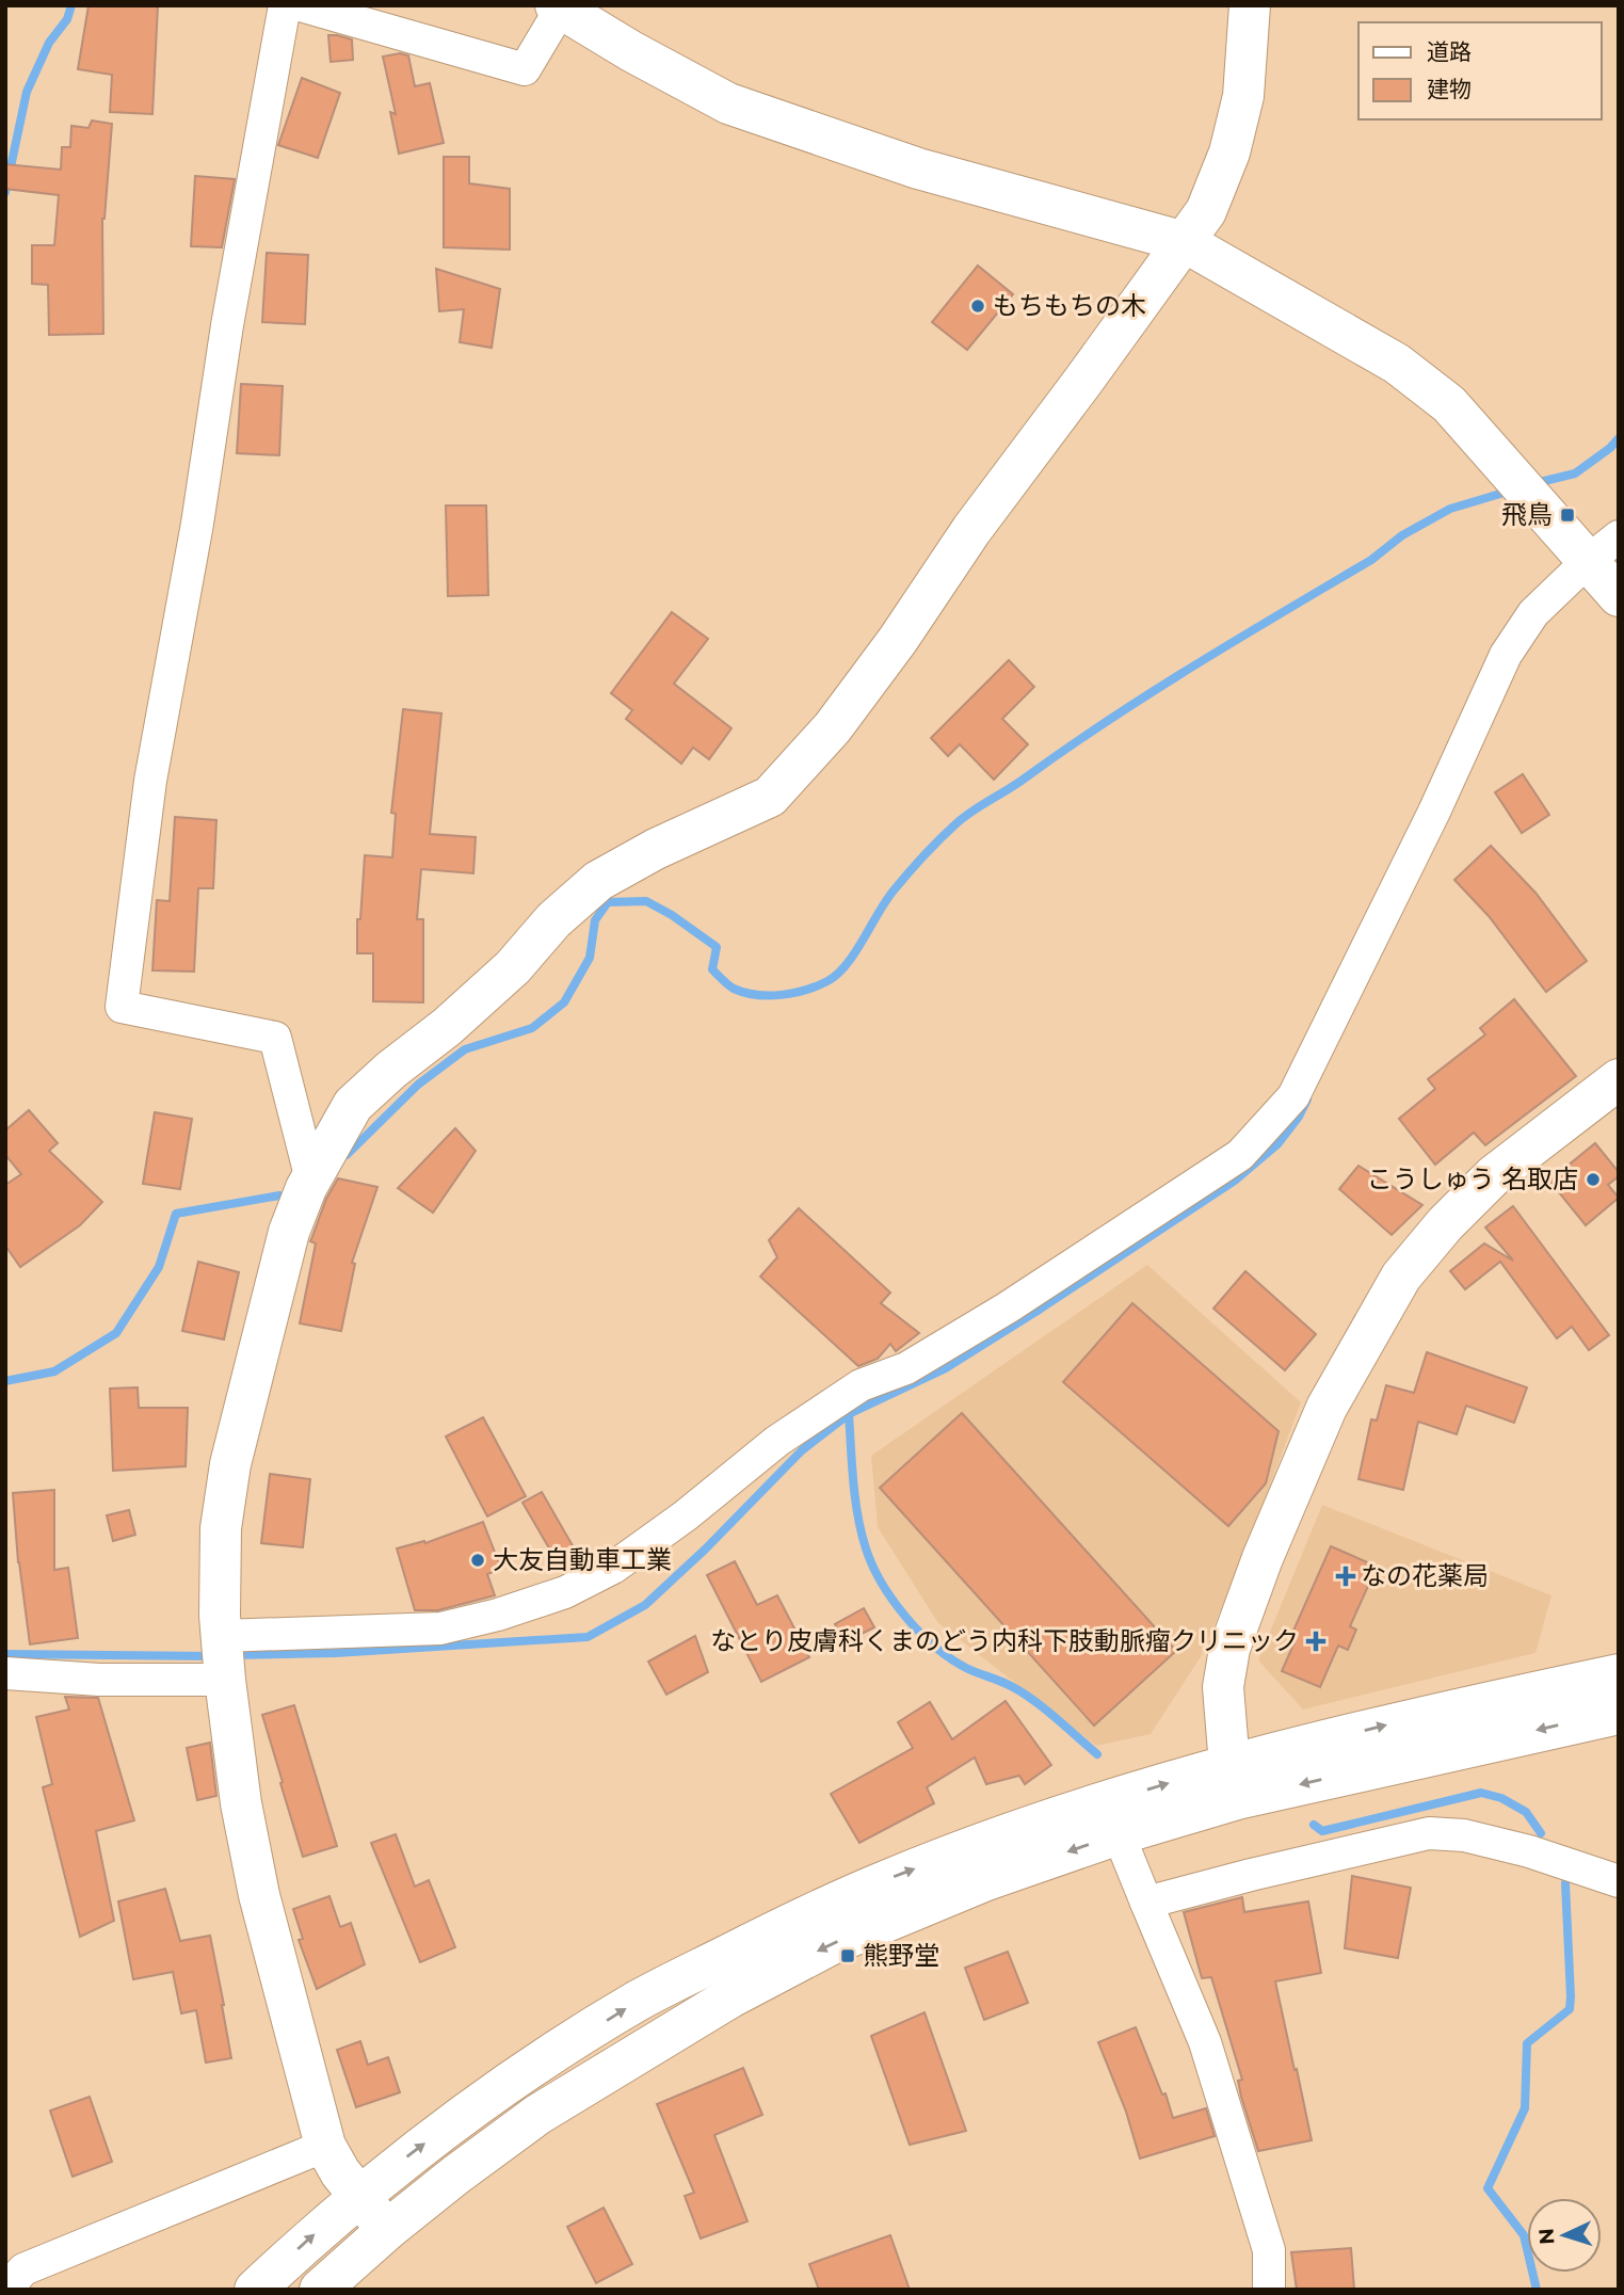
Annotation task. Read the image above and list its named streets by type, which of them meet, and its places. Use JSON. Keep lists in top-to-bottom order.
{
  "places": {
    "other": ["もちもちの木", "こうしゅう 名取店", "大友自動車工業"],
    "transit": ["飛鳥", "熊野堂"],
    "health": ["なの花薬局", "なとり皮膚科くまのどう内科下肢動脈瘤クリニック"]
  },
  "legend": ["道路", "建物"],
  "north": "left"
}
